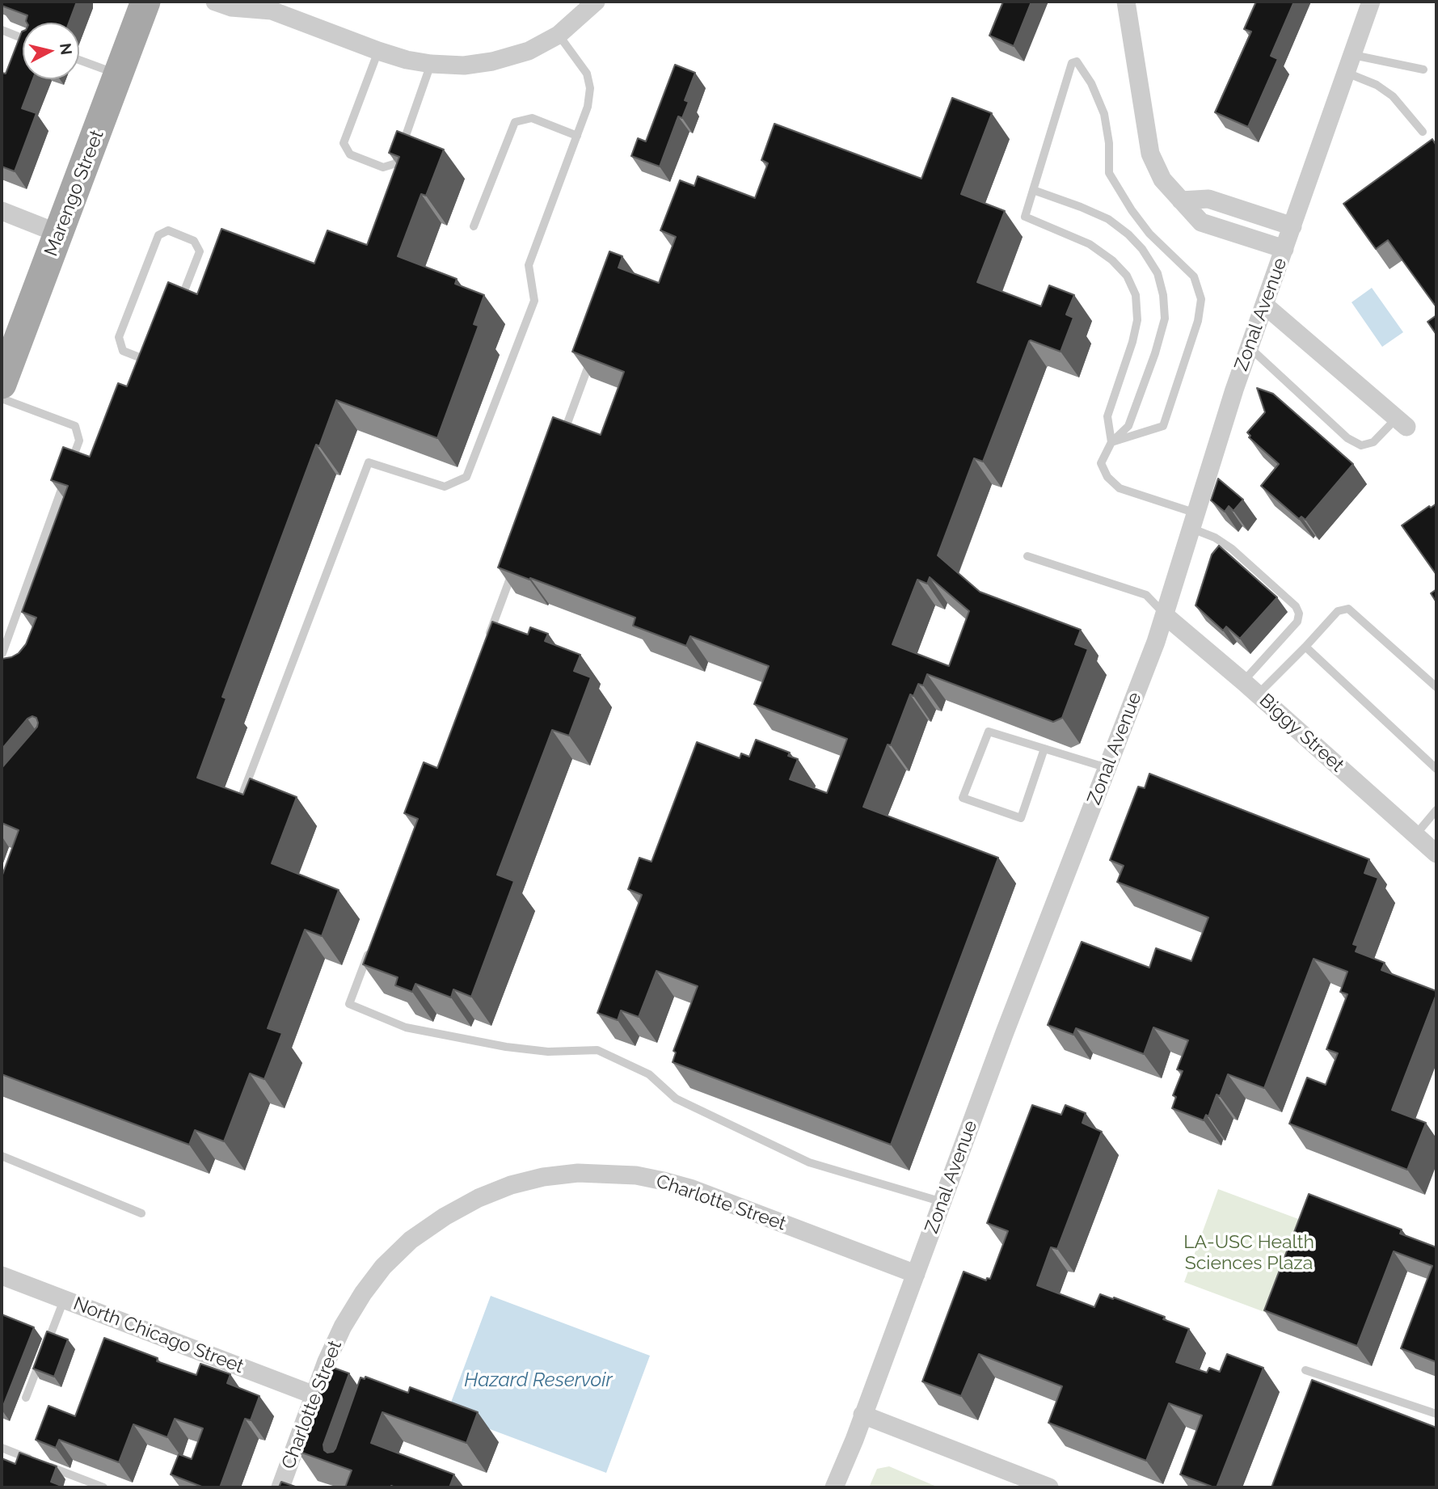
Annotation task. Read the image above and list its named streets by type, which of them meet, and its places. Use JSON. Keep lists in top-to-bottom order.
{
  "streets": {
    "main road": ["Marengo Street"],
    "street": [
      "Zonal Avenue",
      "Biggy Street",
      "Charlotte Street",
      "North Chicago Street"
    ]
  },
  "crossings": [
    ["Zonal Avenue", "Biggy Street"],
    ["Zonal Avenue", "Charlotte Street"],
    ["Charlotte Street", "North Chicago Street"]
  ],
  "water": ["Hazard Reservoir"],
  "parks": ["LA-USC Health Sciences Plaza"],
  "north": "right"
}
